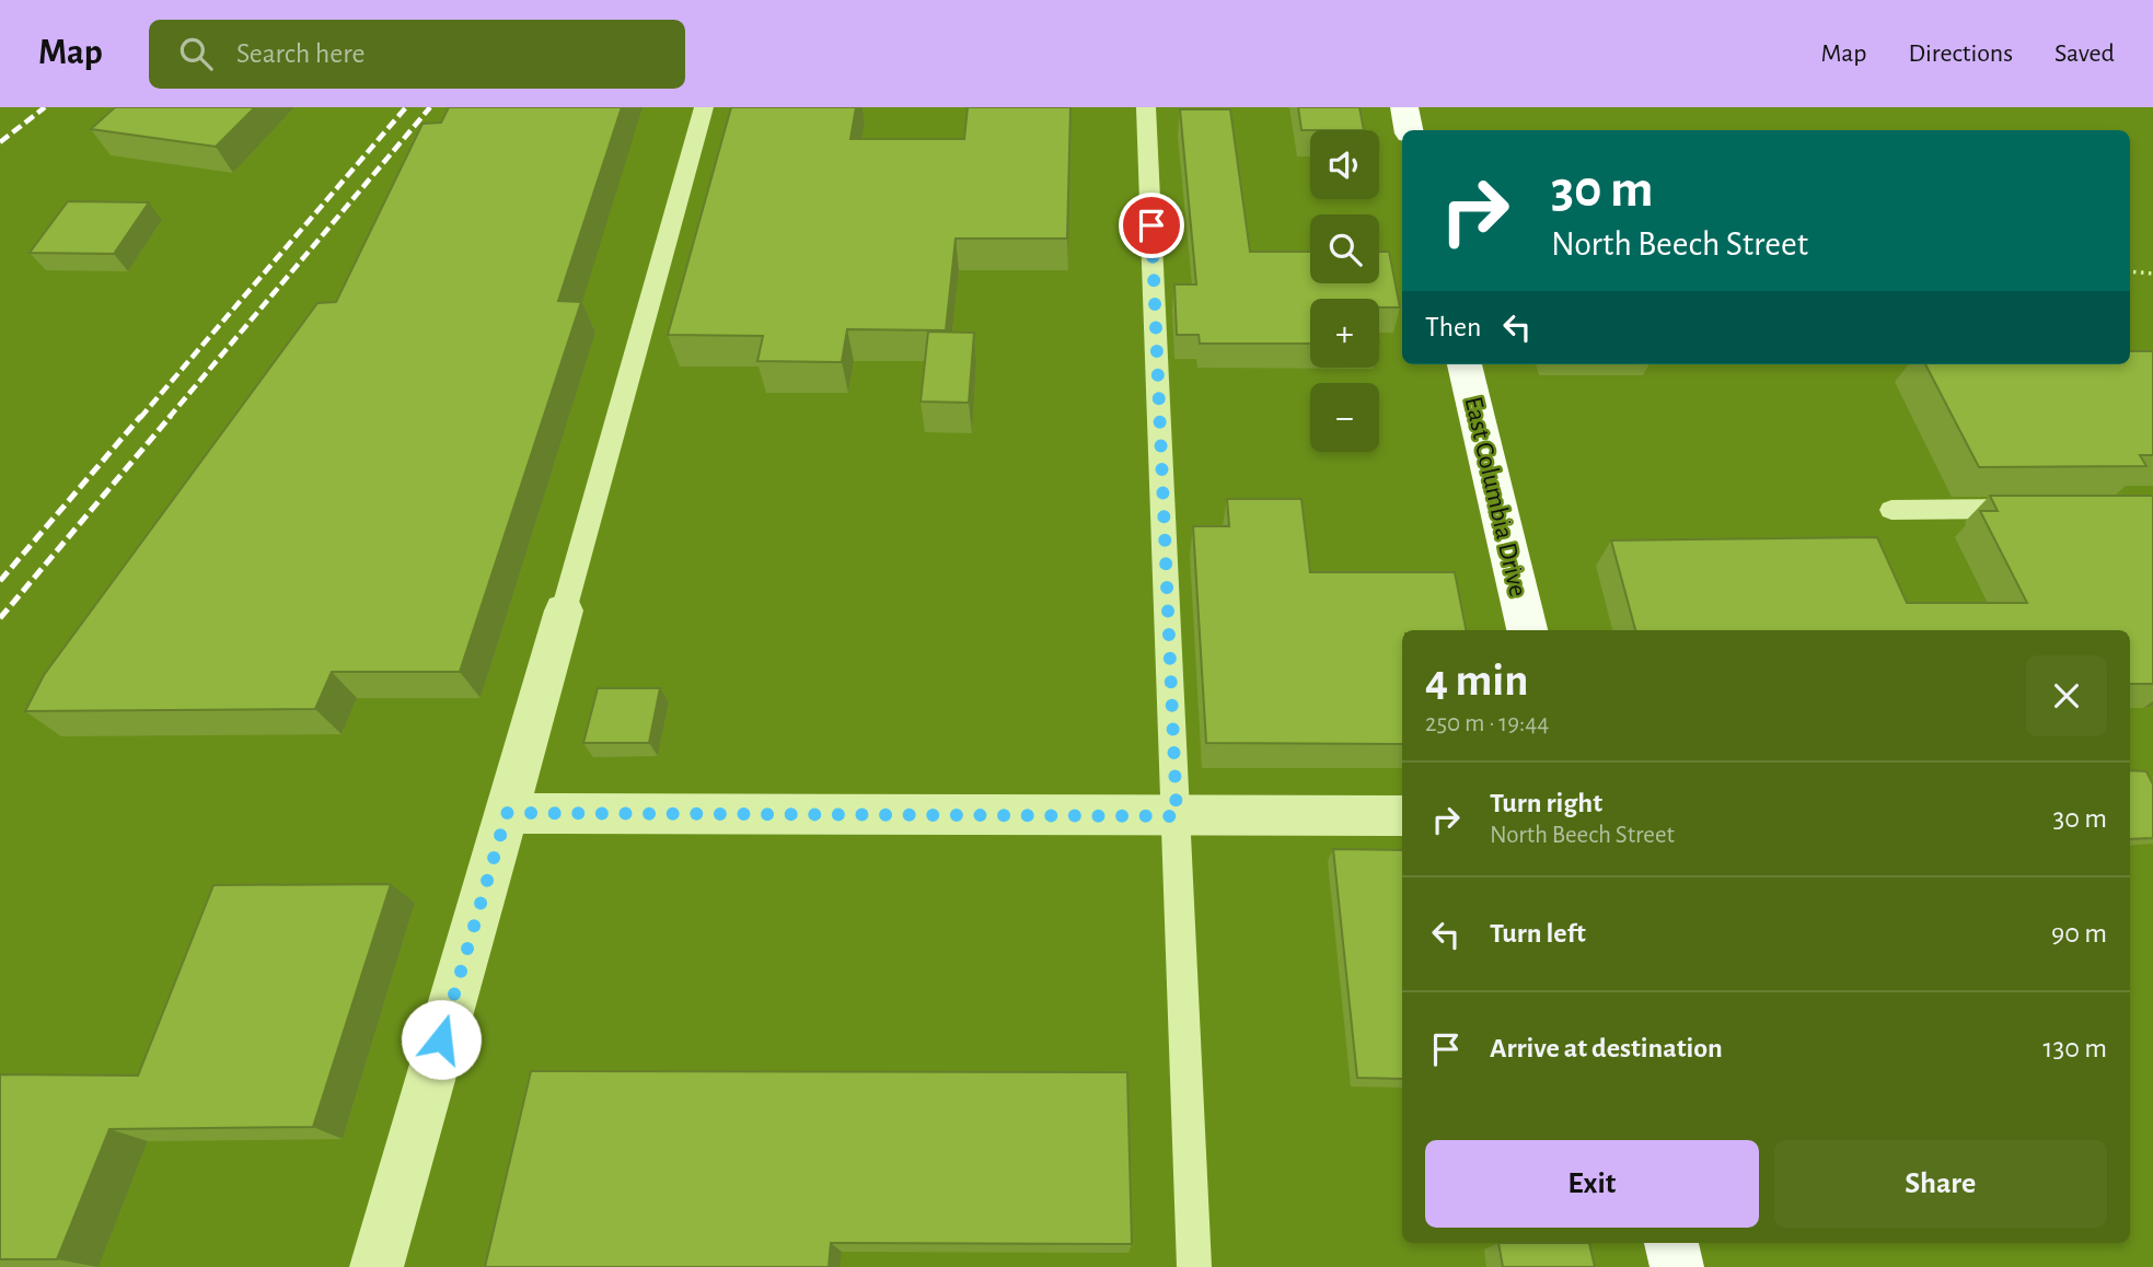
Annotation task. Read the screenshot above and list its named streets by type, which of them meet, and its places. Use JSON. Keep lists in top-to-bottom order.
{
  "streets": {
    "main road": ["East Columbia Drive"]
  },
  "page": {
    "header": "Map",
    "search": "Search here",
    "nav": ["Map", "Directions", "Saved"],
    "map_buttons": ["+", "−"],
    "turn": ["30 m", "North Beech Street"],
    "then": "Then",
    "heading": ["4 min", "250 m · 19:44"],
    "list": [
      {
        "name": "Turn right",
        "note": "North Beech Street",
        "value": "30 m"
      },
      {
        "name": "Turn left",
        "value": "90 m"
      },
      {
        "name": "Arrive at destination",
        "value": "130 m"
      }
    ],
    "buttons": ["Exit", "Share"]
  }
}
